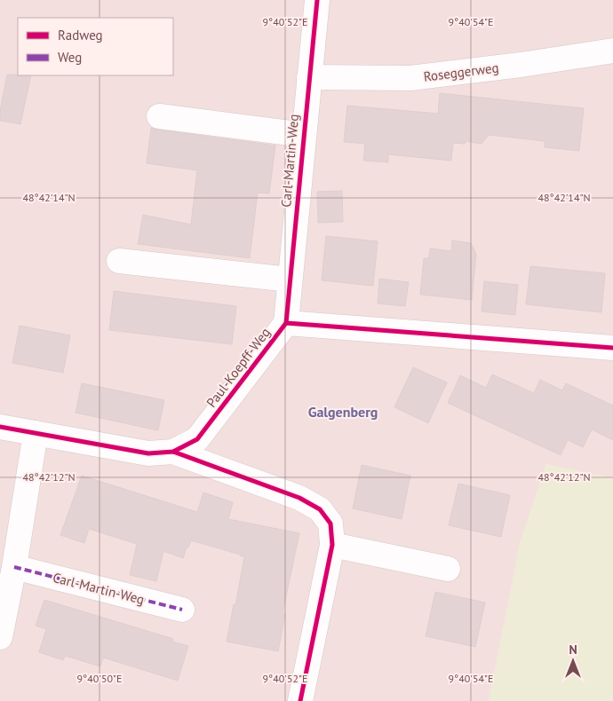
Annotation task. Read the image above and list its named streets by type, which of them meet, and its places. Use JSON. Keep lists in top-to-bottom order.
{
  "streets": {
    "street": ["Roseggerweg", "Carl-Martin-Weg", "Paul-Koepff-Weg"]
  },
  "crossings": [
    ["Roseggerweg", "Carl-Martin-Weg"],
    ["Carl-Martin-Weg", "Paul-Koepff-Weg"]
  ],
  "districts": ["Galgenberg"],
  "legend": ["Radweg", "Weg"],
  "north": "top",
  "coordinates": [
    "9°40'52\"E",
    "9°40'54\"E",
    "48°42'14\"N",
    "48°42'12\"N",
    "9°40'50\"E"
  ]
}
